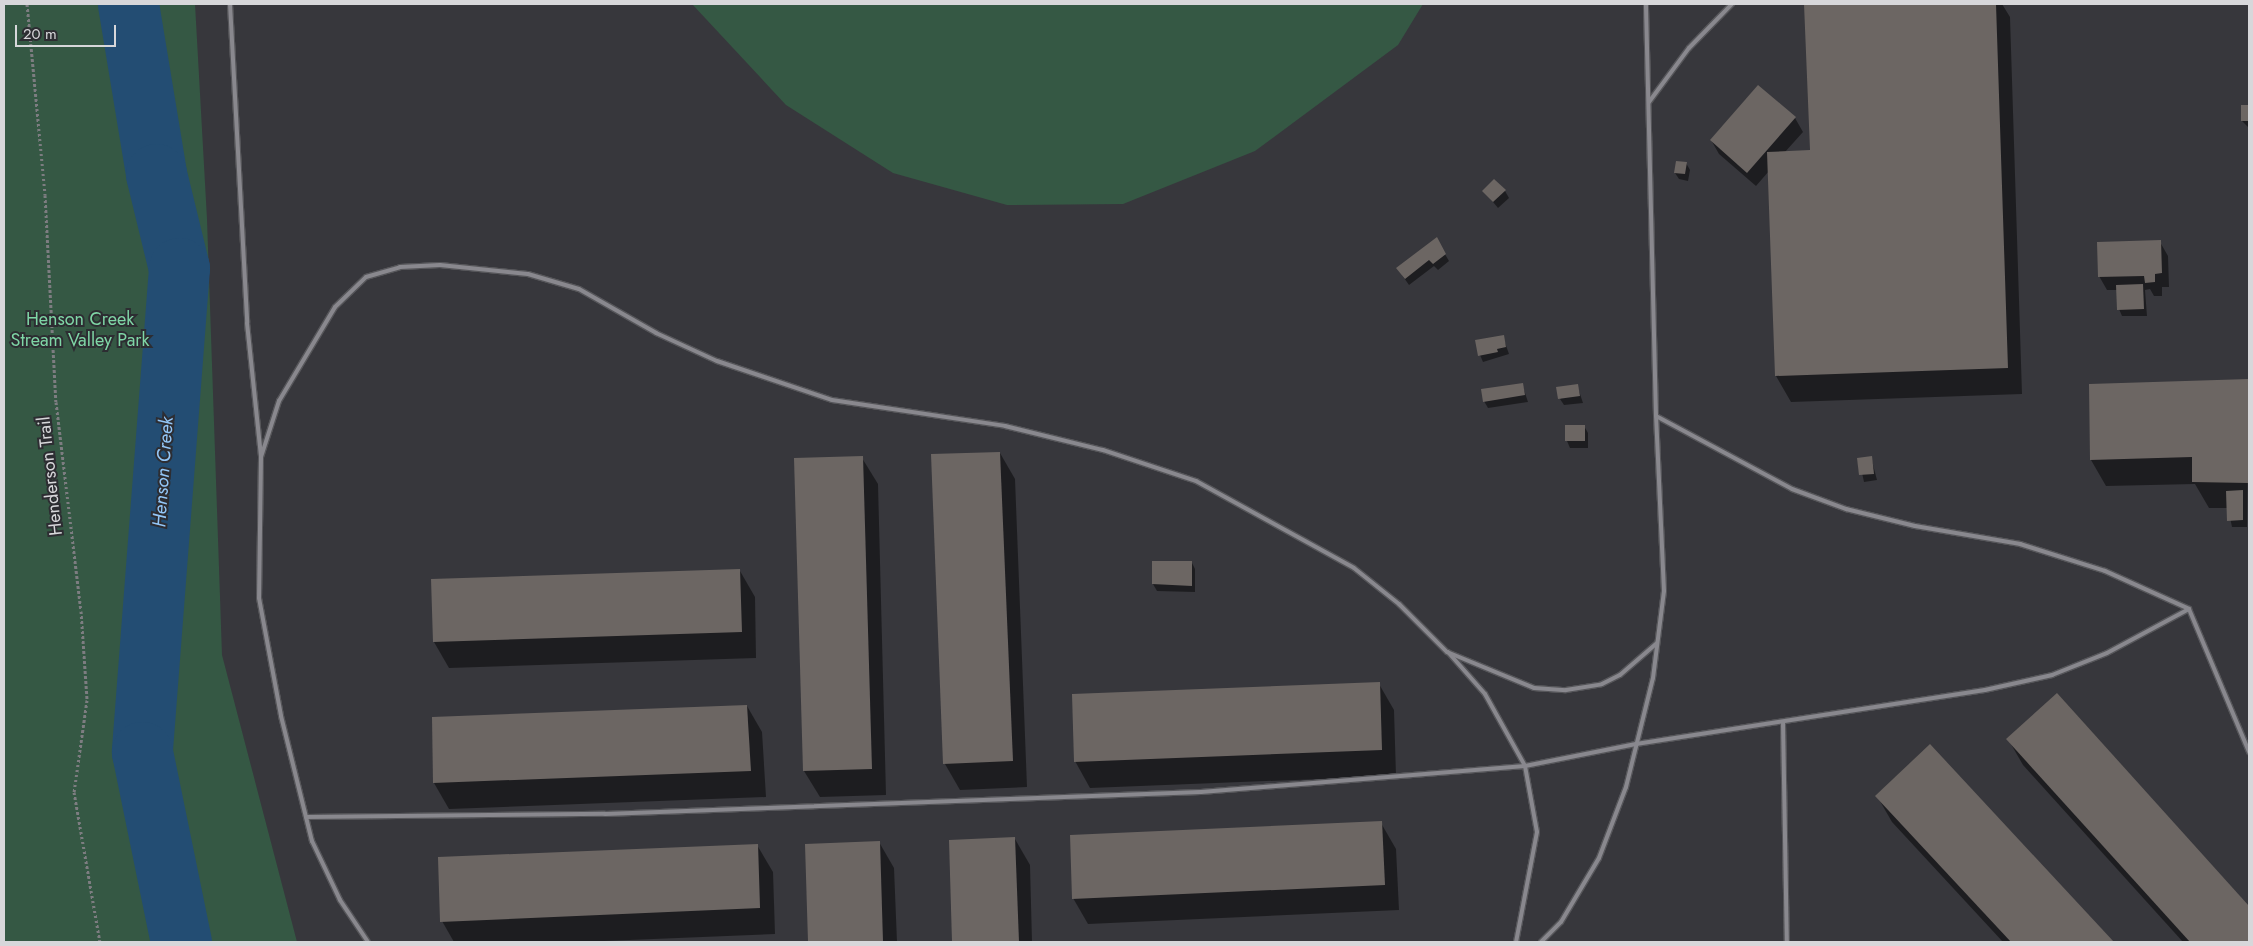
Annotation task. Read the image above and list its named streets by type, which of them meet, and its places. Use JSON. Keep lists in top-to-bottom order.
{
  "streets": {
    "path": ["Henderson Trail"]
  },
  "water": ["Henson Creek"],
  "parks": ["Henson Creek Stream Valley Park"],
  "scale_bar": "20 m"
}
